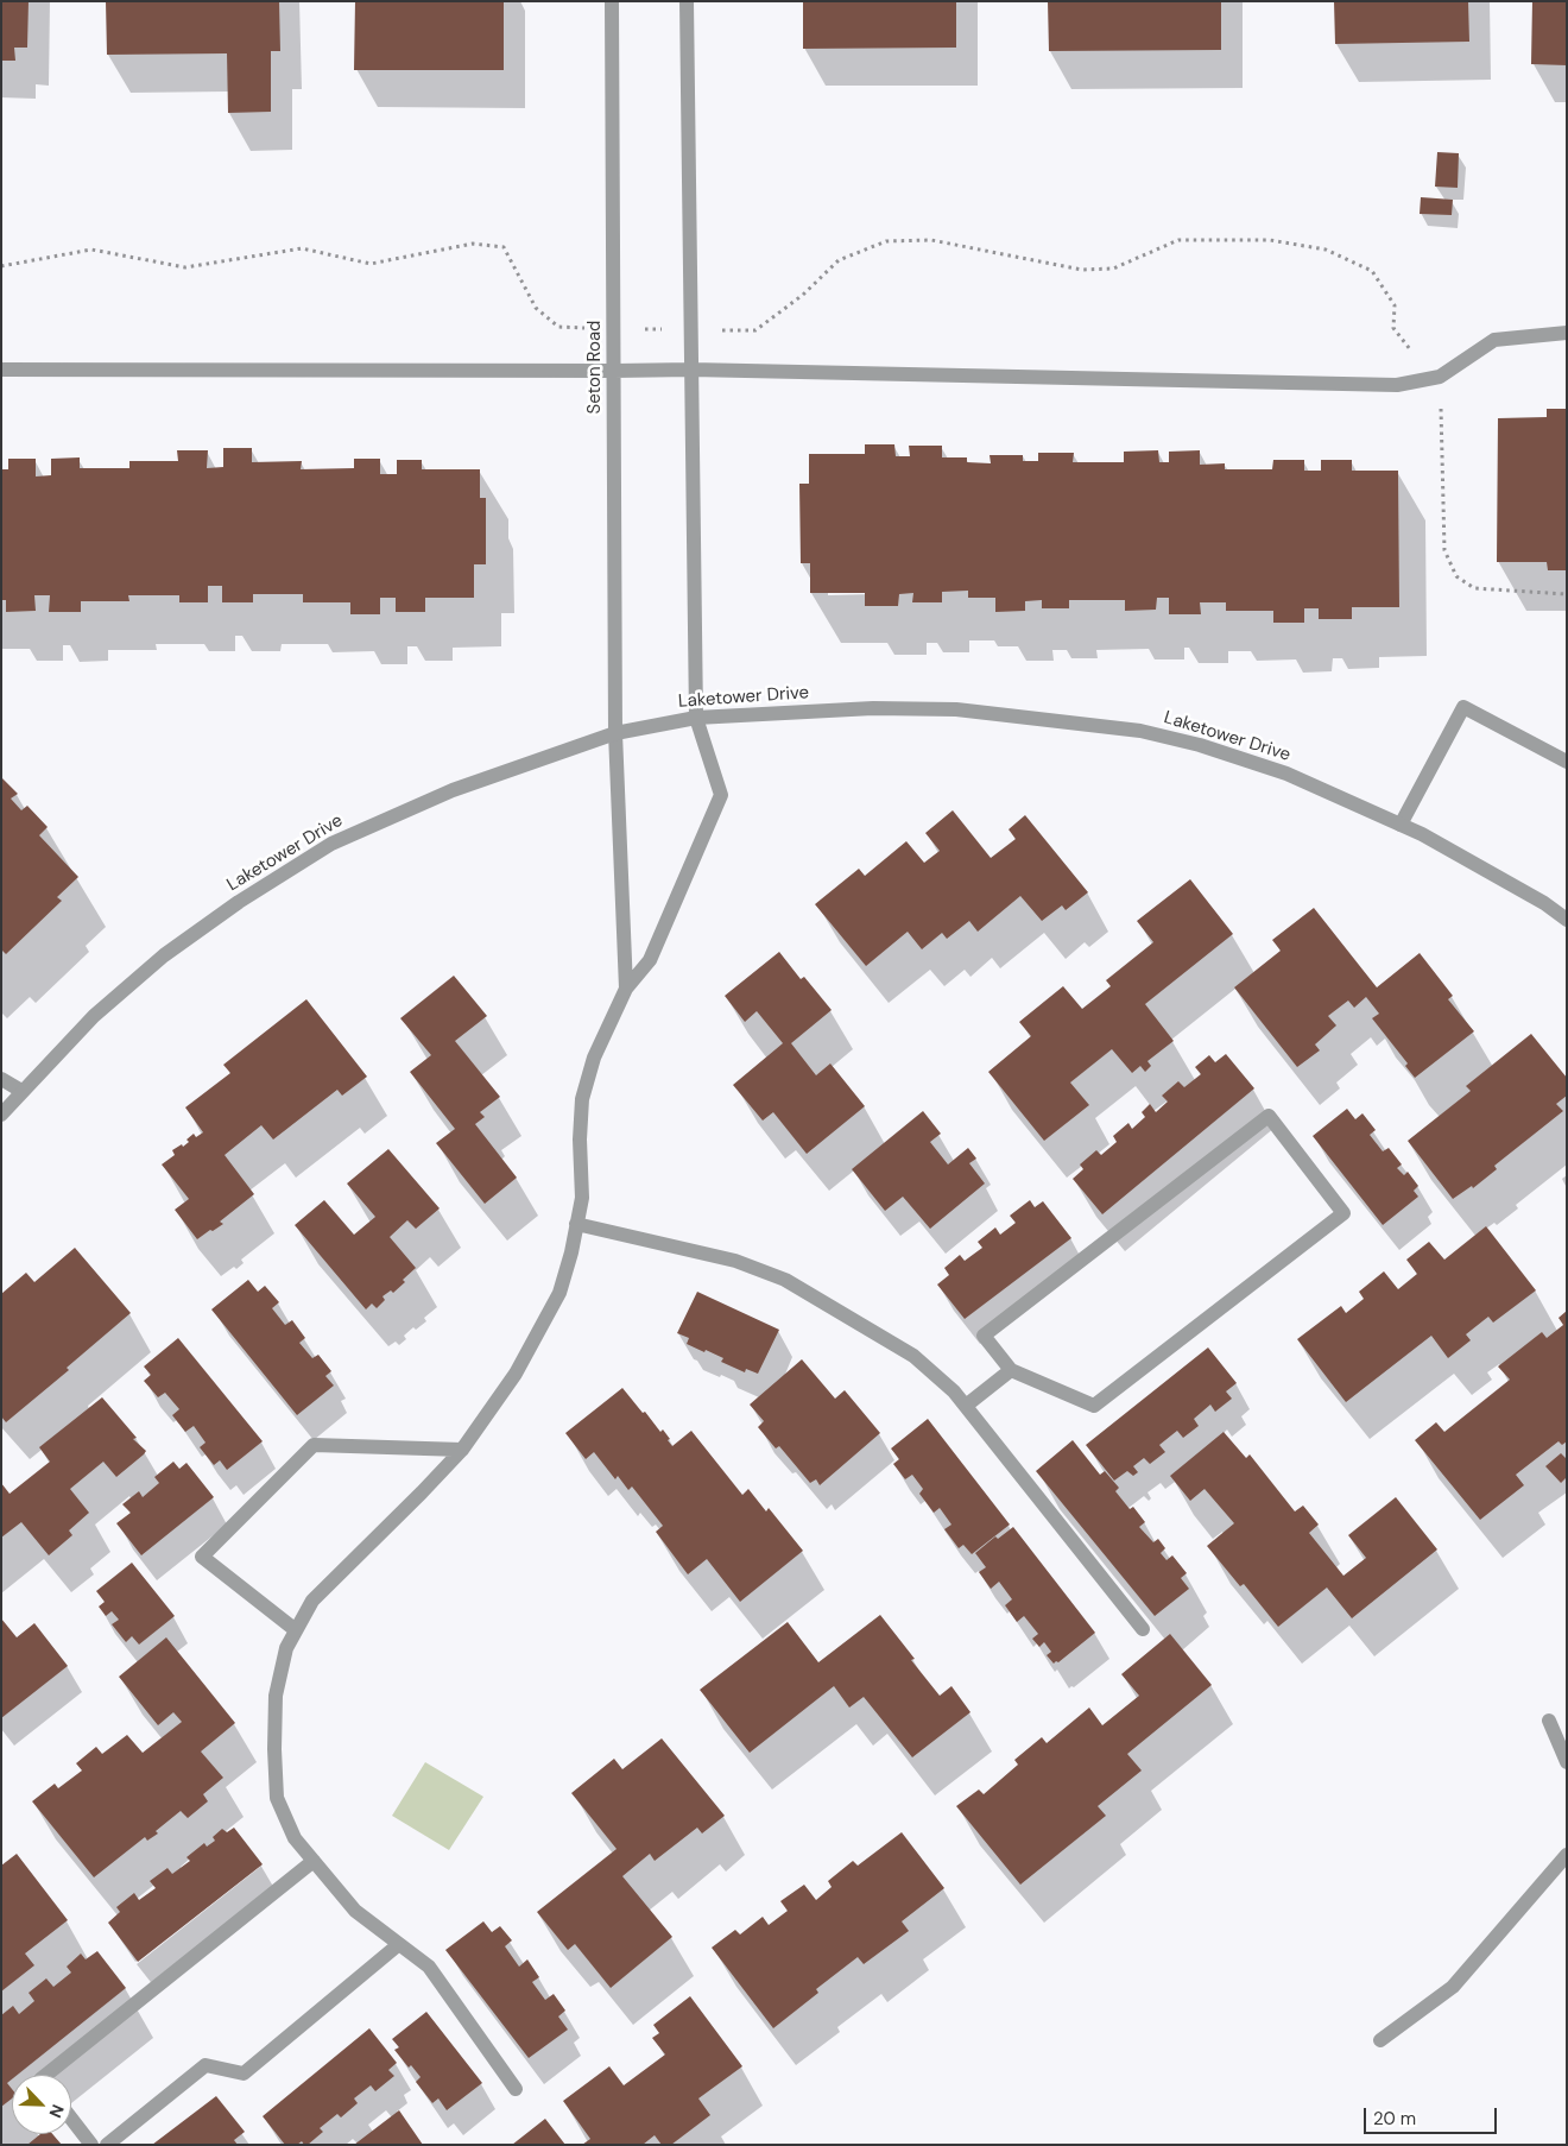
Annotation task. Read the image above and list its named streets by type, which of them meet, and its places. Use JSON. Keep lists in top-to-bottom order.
{
  "streets": {
    "street": ["Seton Road", "Laketower Drive"]
  },
  "crossings": [
    ["Seton Road", "Laketower Drive"]
  ],
  "scale_bar": "20 m",
  "north": "bottom right"
}
